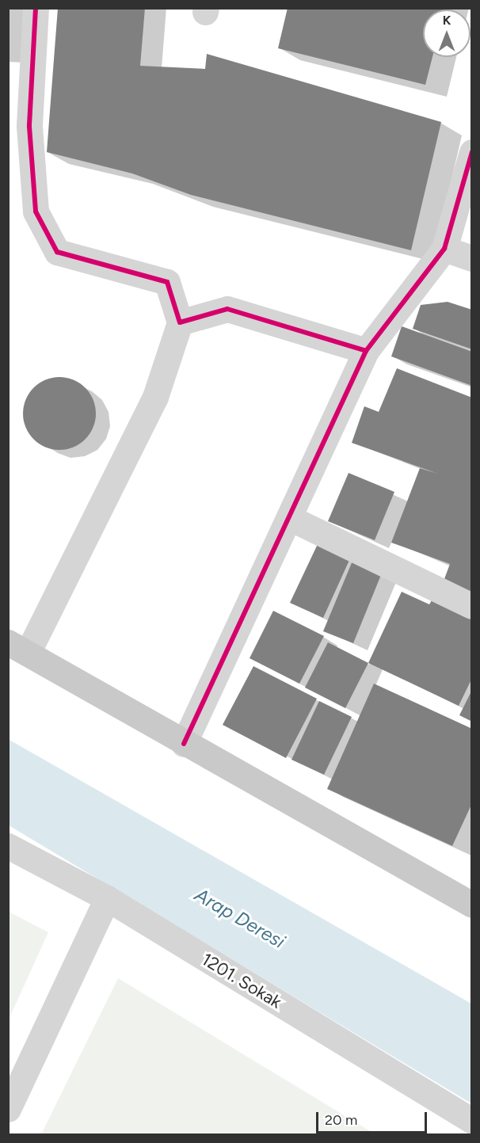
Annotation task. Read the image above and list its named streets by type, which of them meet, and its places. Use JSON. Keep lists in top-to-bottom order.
{
  "streets": {
    "street": ["1201. Sokak"]
  },
  "water": ["Arap Deresi"],
  "scale_bar": "20 m",
  "north": "top"
}
